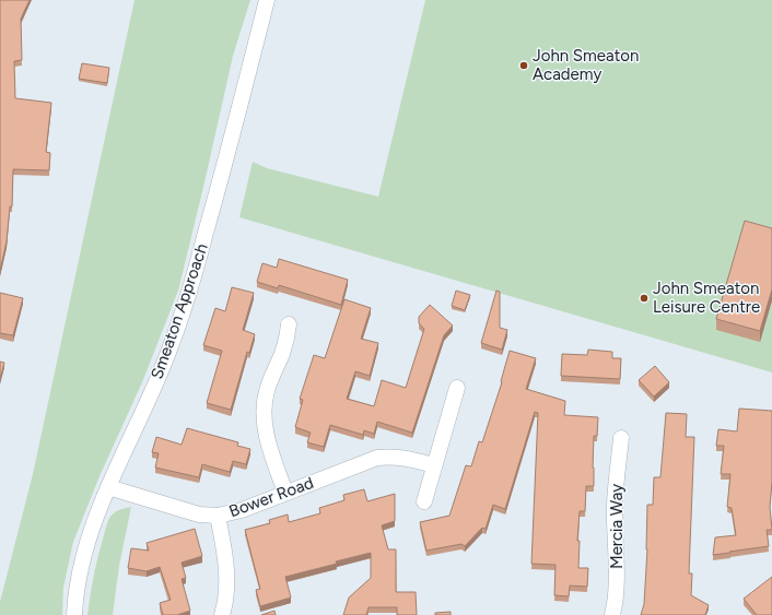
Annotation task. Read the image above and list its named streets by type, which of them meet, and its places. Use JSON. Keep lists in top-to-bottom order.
{
  "streets": {
    "street": ["Smeaton Approach", "Bower Road", "Mercia Way"]
  },
  "crossings": [
    ["Smeaton Approach", "Bower Road"]
  ],
  "places": ["John Smeaton Academy", "John Smeaton Leisure Centre"]
}
